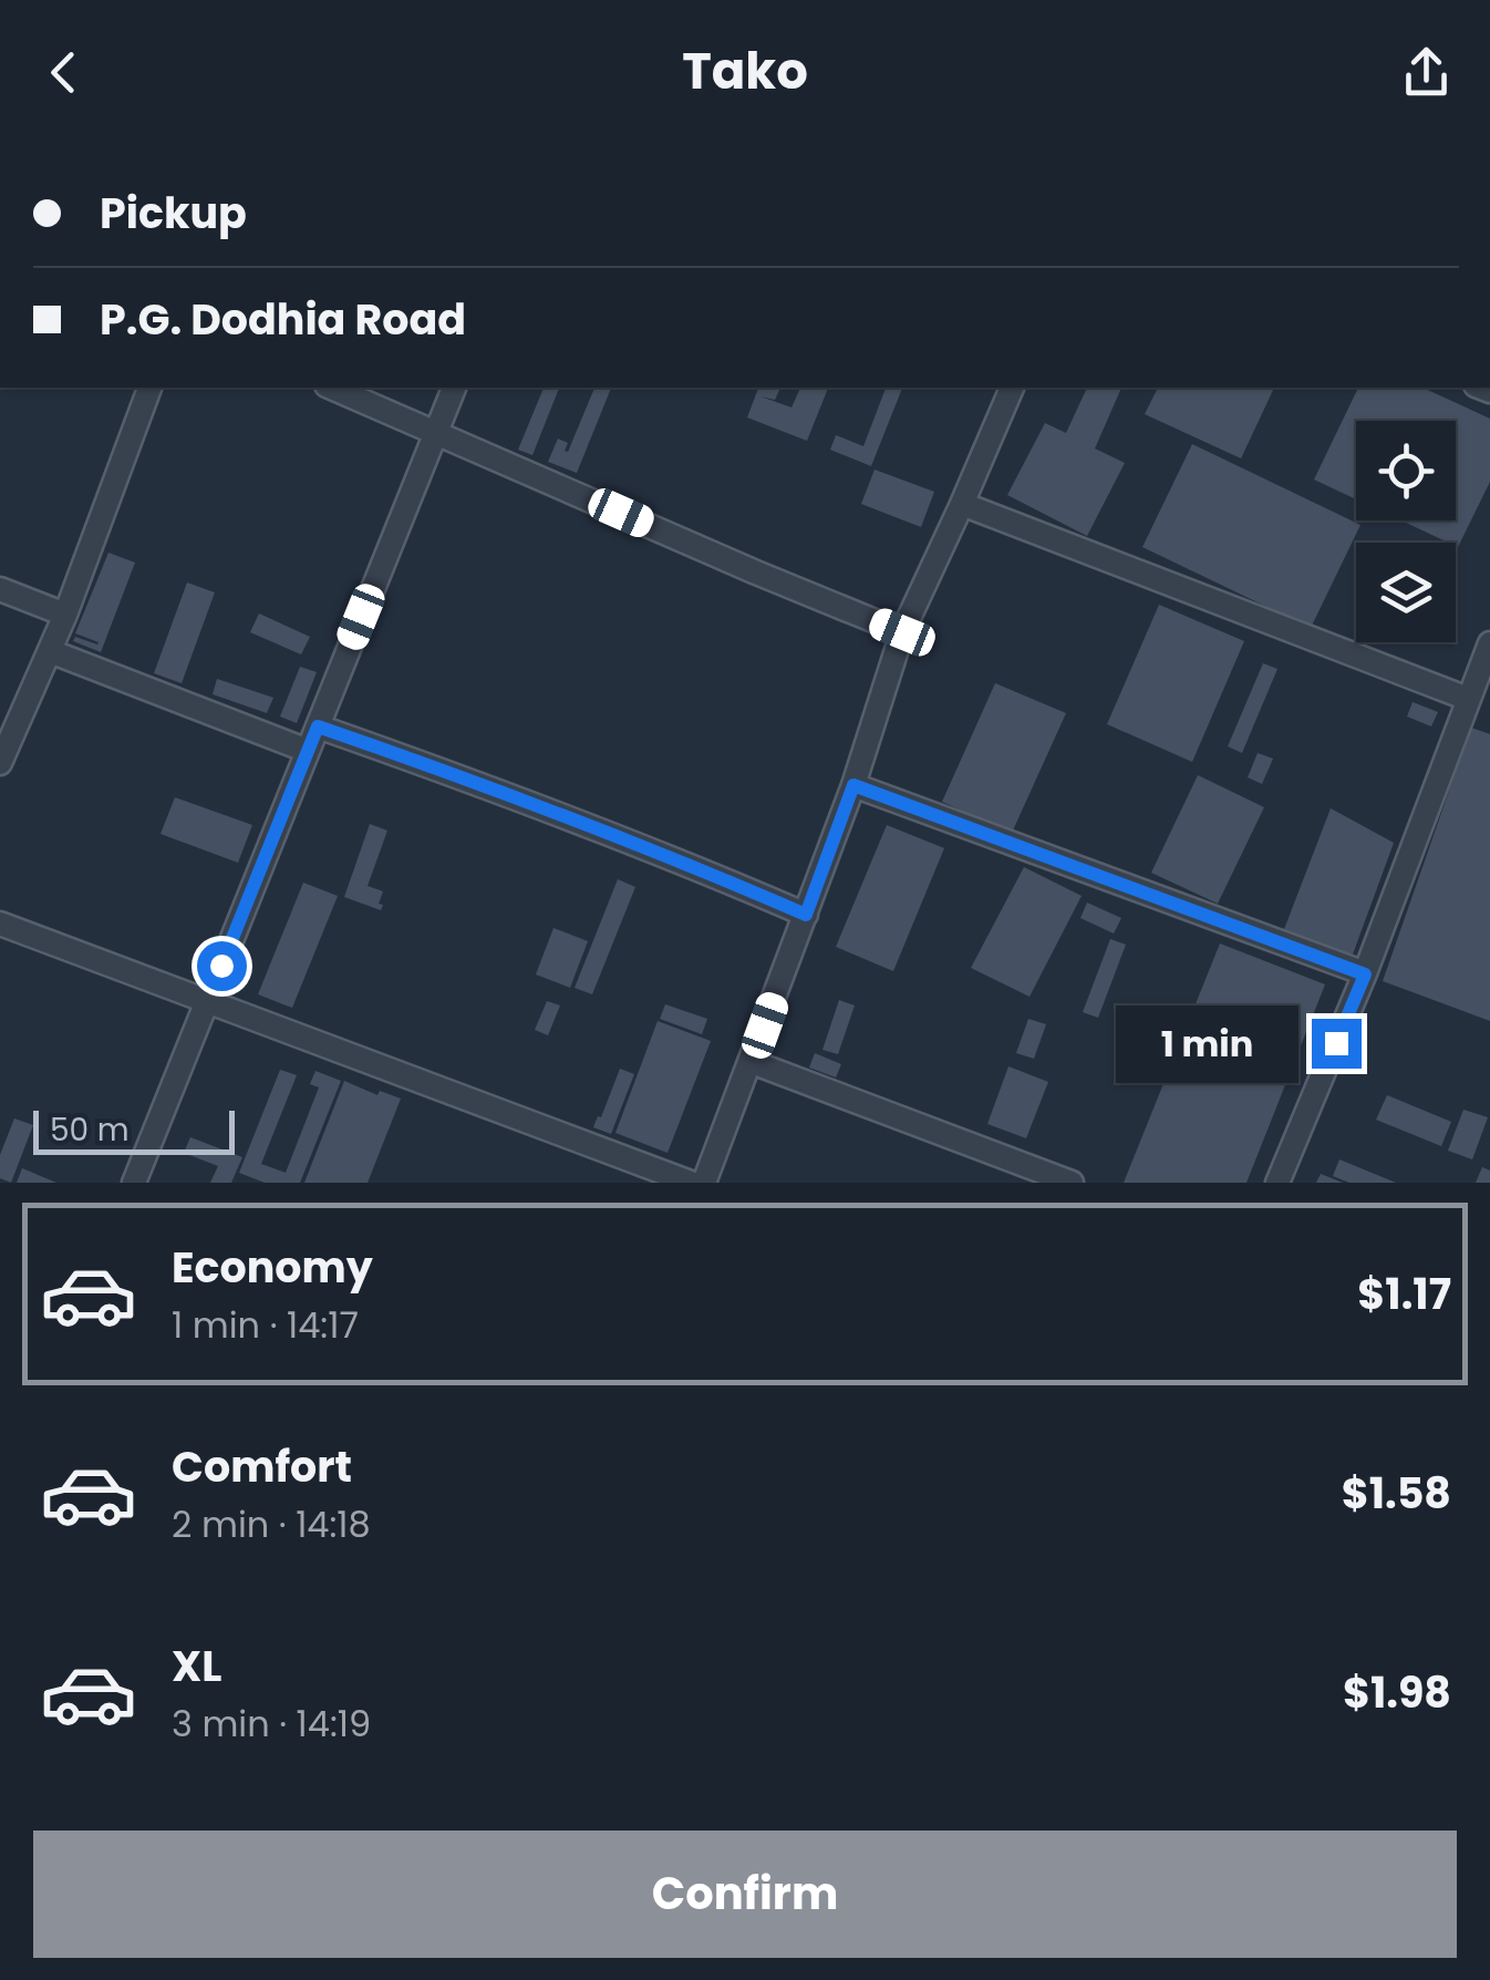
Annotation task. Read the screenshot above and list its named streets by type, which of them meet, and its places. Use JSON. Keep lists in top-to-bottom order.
{
  "scale_bar": "50 m",
  "page": {
    "header": "Tako",
    "banner": ["Pickup", "P.G. Dodhia Road"],
    "bubble": "1 min",
    "scale": "50 m",
    "list": [
      {
        "name": "Economy",
        "note": "1 min · 14:17",
        "value": "$1.17"
      },
      {
        "name": "Comfort",
        "note": "2 min · 14:18",
        "value": "$1.58"
      },
      {
        "name": "XL",
        "note": "3 min · 14:19",
        "value": "$1.98"
      }
    ],
    "buttons": "Confirm"
  }
}
